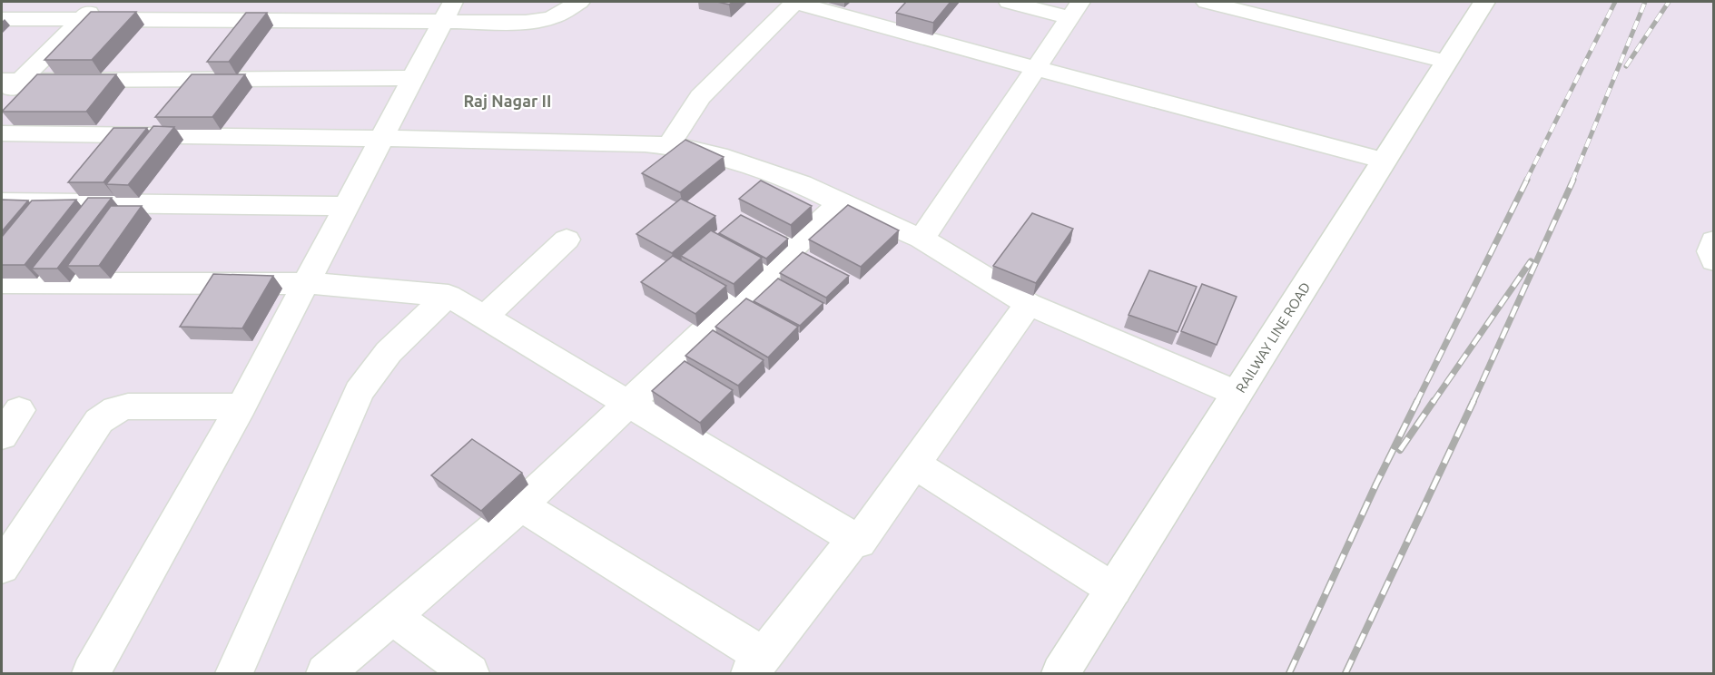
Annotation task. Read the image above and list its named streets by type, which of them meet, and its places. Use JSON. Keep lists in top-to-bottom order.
{
  "streets": {
    "street": ["RAILWAY LINE ROAD"]
  },
  "districts": ["Raj Nagar II"]
}
